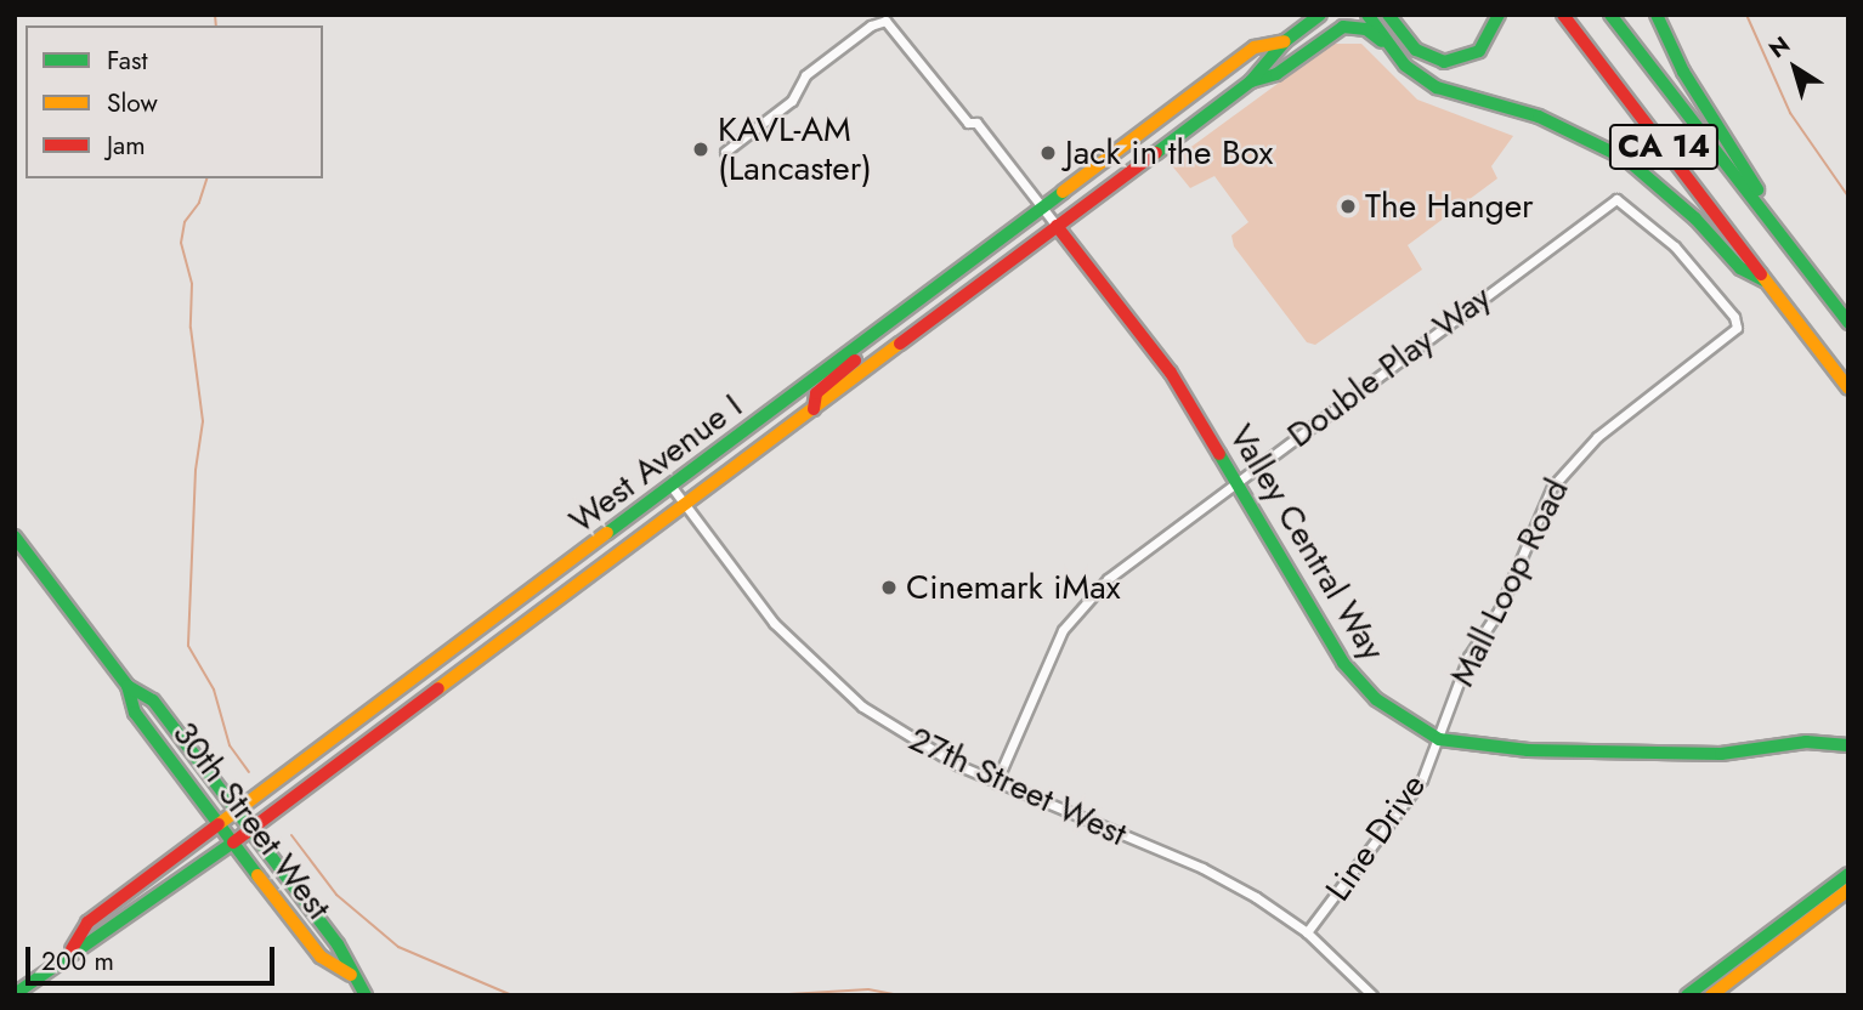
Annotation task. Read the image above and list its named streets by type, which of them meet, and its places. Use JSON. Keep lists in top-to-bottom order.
{
  "streets": {
    "main road": [
      "CA 14",
      "West Avenue I",
      "Valley Central Way",
      "30th Street West"
    ],
    "street": [
      "Double Play Way",
      "Mall Loop Road",
      "27th Street West",
      "Line Drive"
    ]
  },
  "crossings": [
    ["Double Play Way", "Valley Central Way"],
    ["Double Play Way", "Mall Loop Road"],
    ["Double Play Way", "27th Street West"],
    ["West Avenue I", "Valley Central Way"],
    ["West Avenue I", "27th Street West"],
    ["West Avenue I", "30th Street West"],
    ["Valley Central Way", "Mall Loop Road"],
    ["Valley Central Way", "Line Drive"],
    ["Mall Loop Road", "Line Drive"],
    ["27th Street West", "Line Drive"]
  ],
  "places": [
    "KAVL-AM (Lancaster)",
    "Jack in the Box",
    "The Hanger",
    "Cinemark iMax"
  ],
  "legend": ["Fast", "Slow", "Jam"],
  "scale_bar": "200 m",
  "north": "top left"
}
